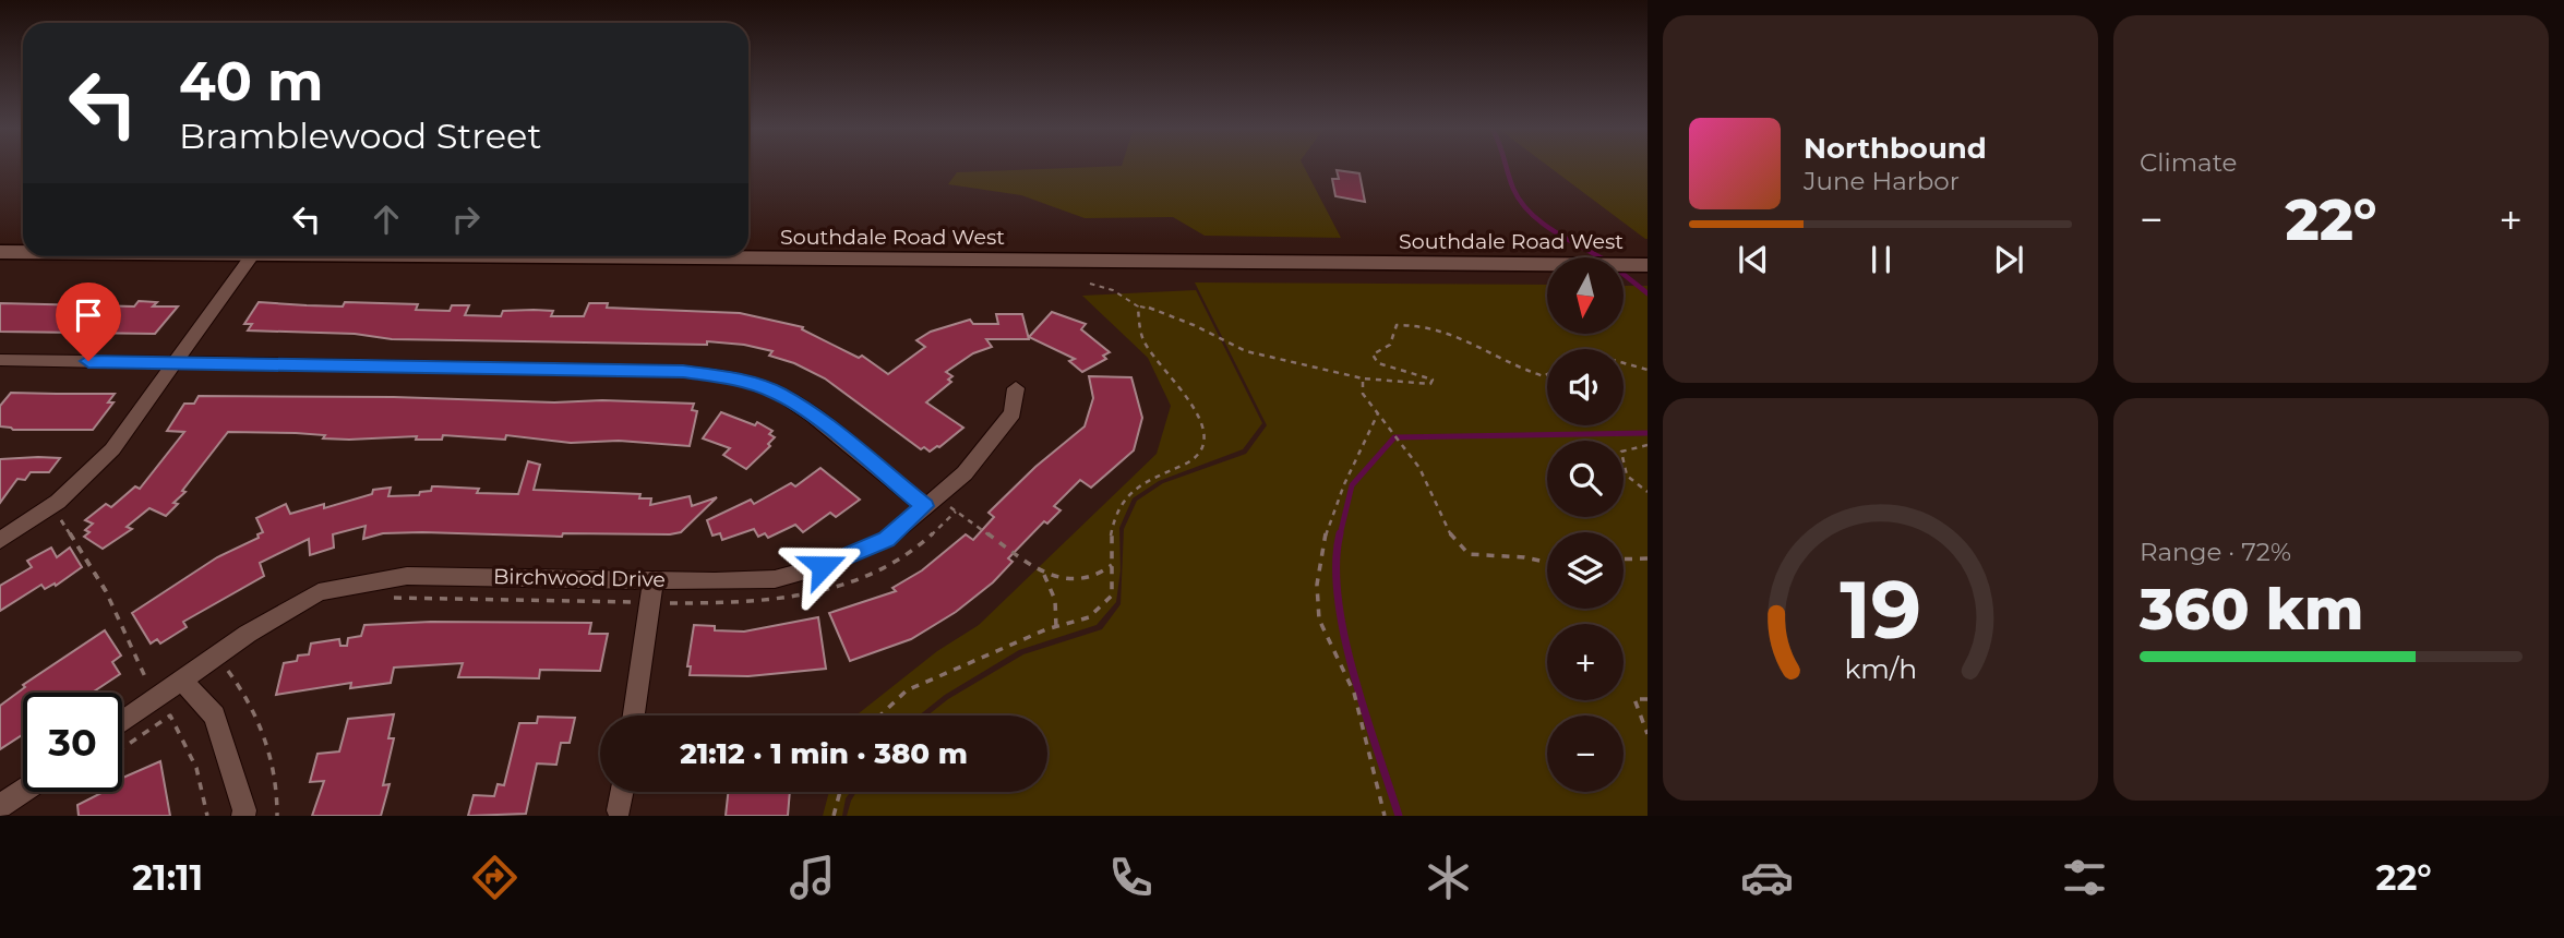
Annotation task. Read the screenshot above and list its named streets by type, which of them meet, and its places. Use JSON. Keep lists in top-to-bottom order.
{
  "streets": {
    "main road": ["Southdale Road West"],
    "street": ["Birchwood Drive"]
  },
  "north": "bottom",
  "page": {
    "tile": [
      "Climate",
      ["Range · 72%", "360 km"]
    ],
    "turn": ["40 m", "Bramblewood Street"],
    "song": ["Northbound", "June Harbor"],
    "heat": ["−", "22°", "+"],
    "map_buttons": ["+", "−"],
    "limit": "30",
    "trip": "21:12 · 1 min · 380 m",
    "tabs": ["21:11", "22°"],
    "gauge": ["19", "km/h"]
  }
}
